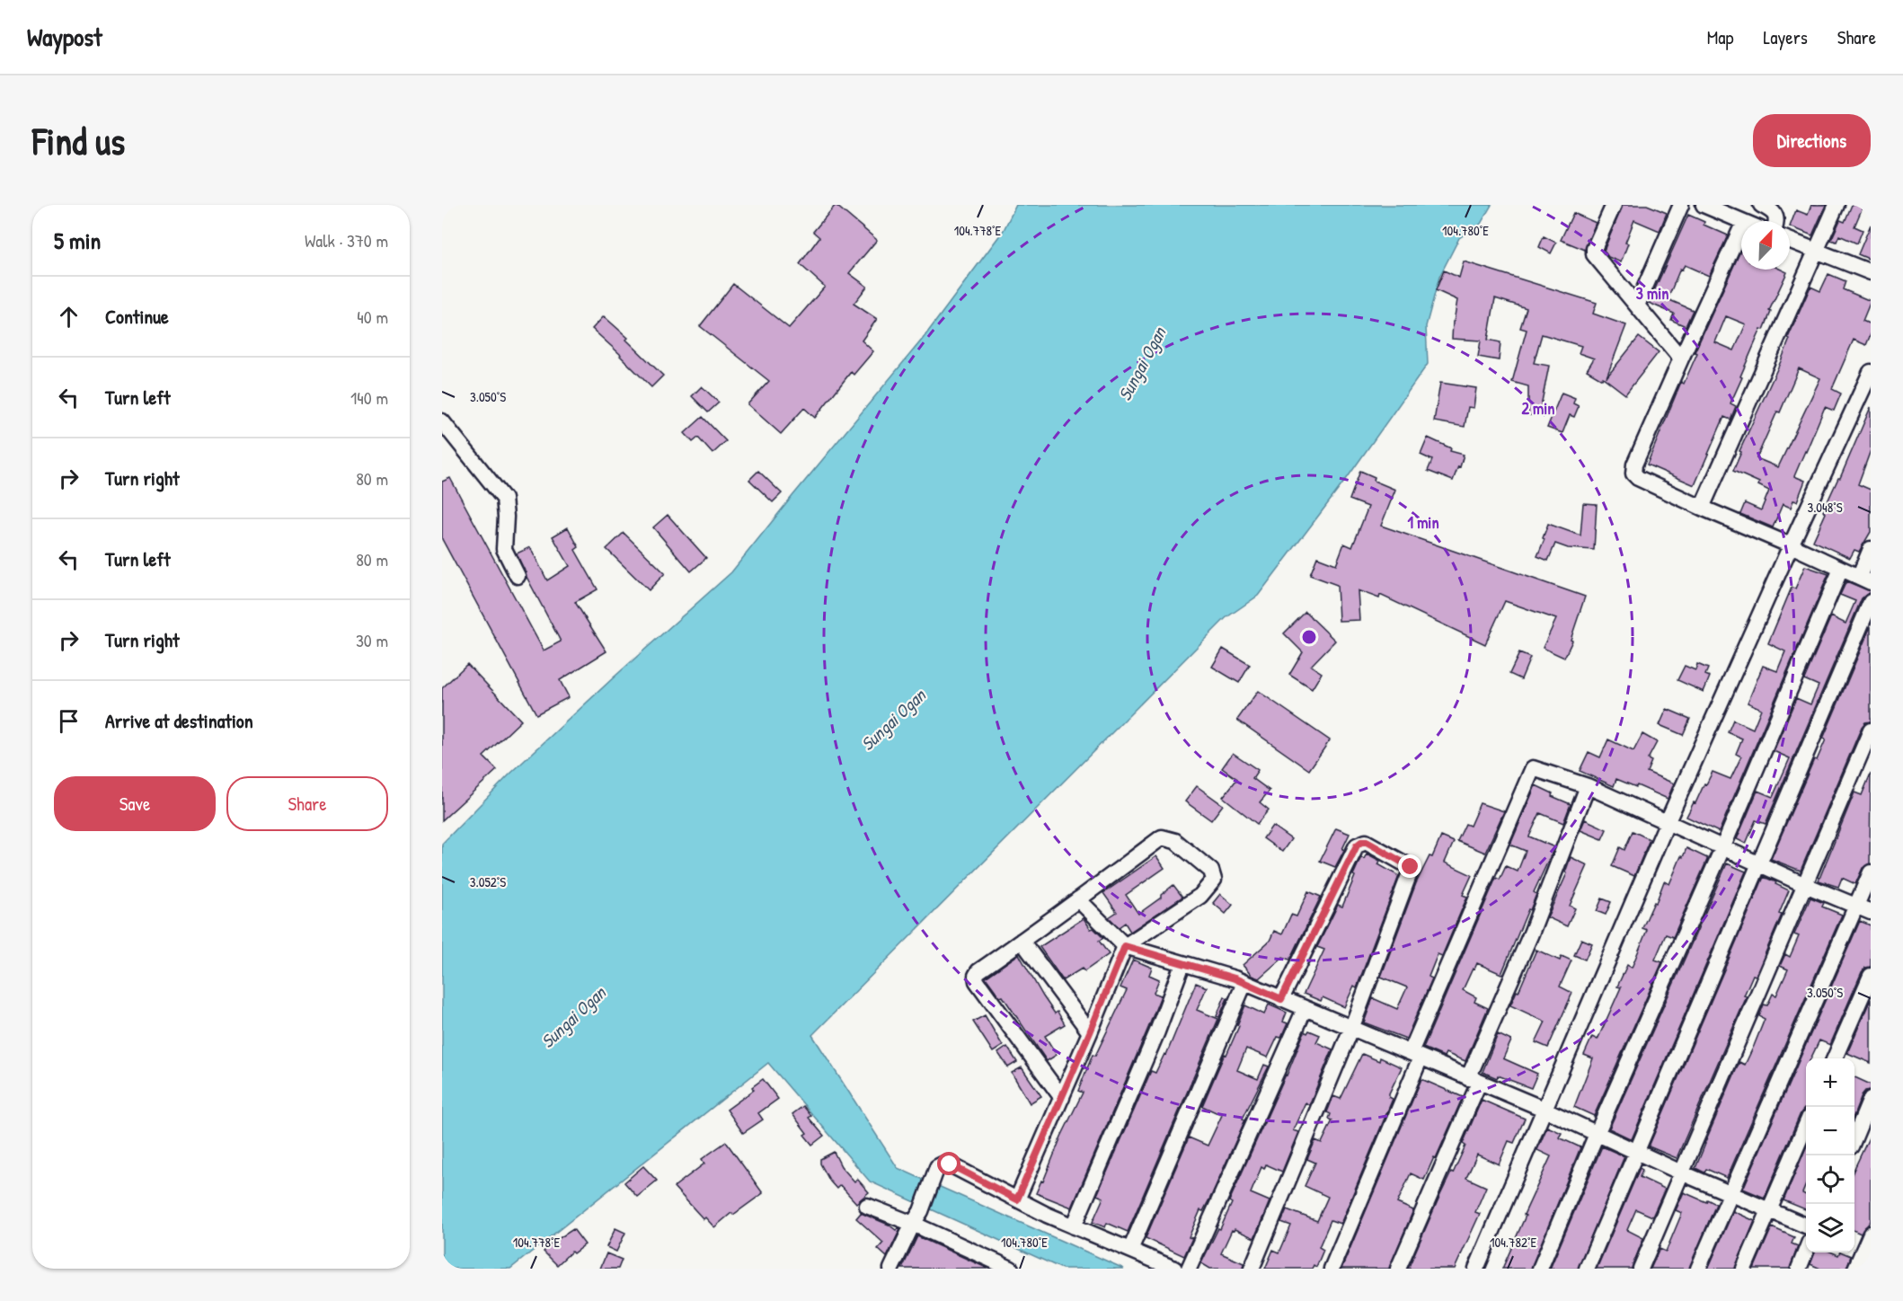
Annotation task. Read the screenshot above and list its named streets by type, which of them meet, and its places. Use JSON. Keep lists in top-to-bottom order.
{
  "water": ["Sungai Ogan"],
  "north": "top right",
  "page": {
    "header": "Waypost",
    "nav": ["Map", "Layers", "Share"],
    "buttons": [
      "Directions",
      ["Save", "Share"]
    ],
    "title": "Find us",
    "heading": ["5 min", "Walk · 370 m"],
    "list": [
      ["Continue", "40 m"],
      ["Turn left", "140 m"],
      ["Turn right", "80 m"],
      ["Turn left", "80 m"],
      ["Turn right", "30 m"],
      "Arrive at destination"
    ],
    "map_buttons": ["+", "−"]
  },
  "coordinates": [
    "104.778°E",
    "104.780°E",
    "3.050°S",
    "3.048°S",
    "3.052°S",
    "104.782°E"
  ],
  "rings": ["3 min", "2 min", "1 min"]
}
